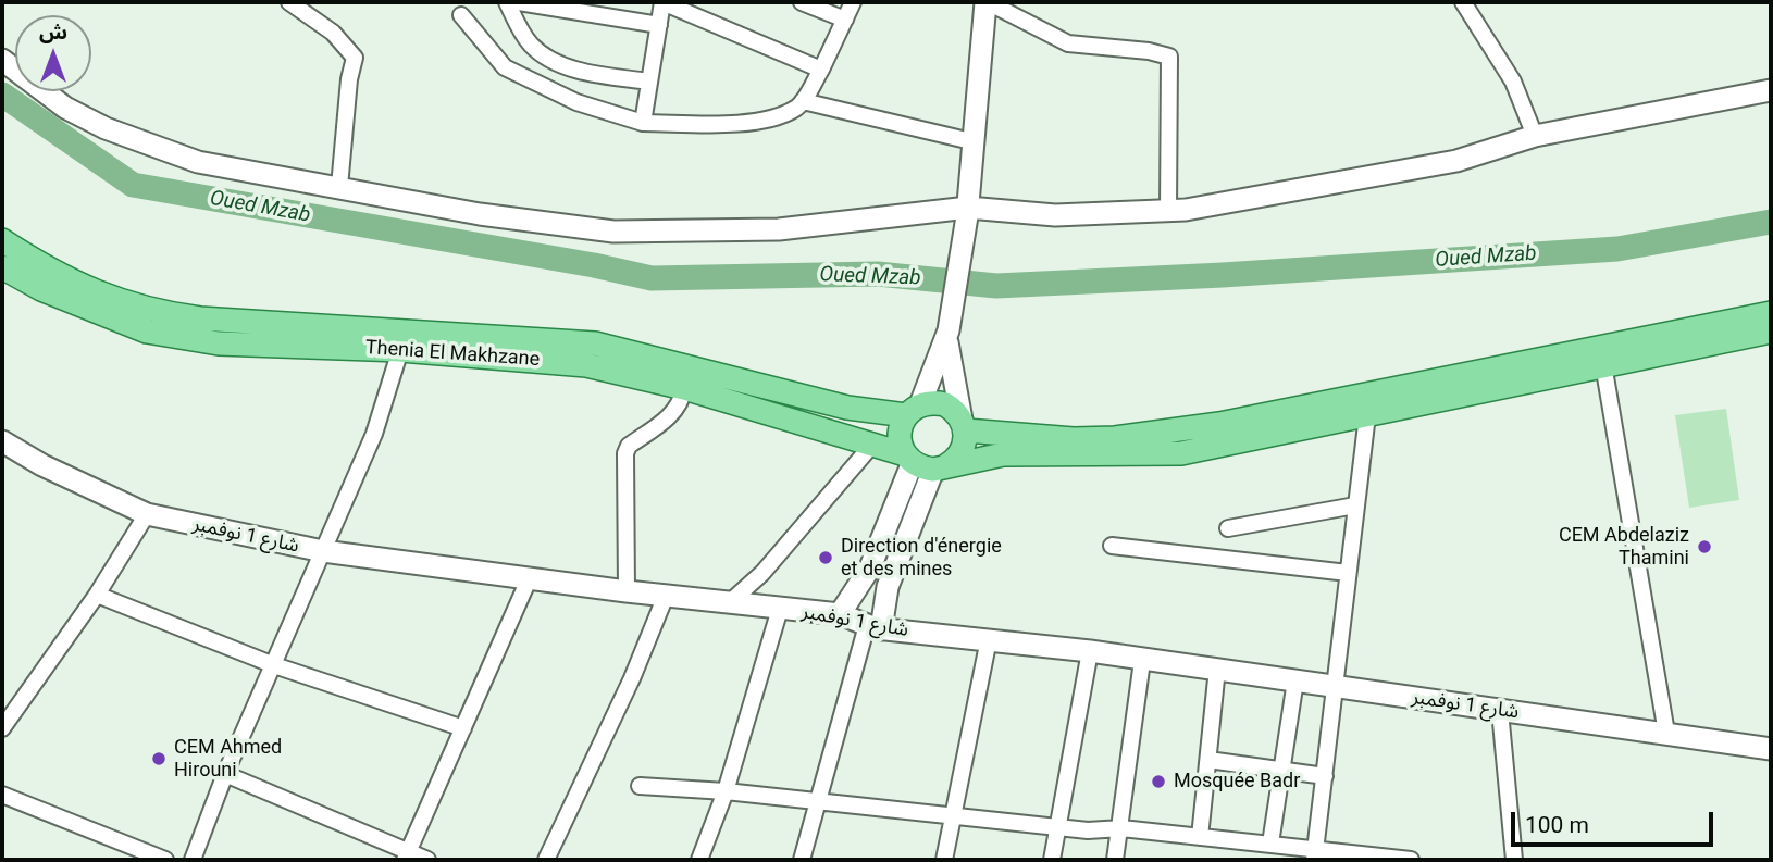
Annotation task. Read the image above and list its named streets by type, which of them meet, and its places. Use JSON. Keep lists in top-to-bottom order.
{
  "streets": {
    "main road": ["Thenia El Makhzane", "شارع 1 نوفمبر"]
  },
  "water": ["Oued Mzab"],
  "places": [
    "CEM Abdelaziz Thamini",
    "Direction d'énergie et des mines",
    "CEM Ahmed Hirouni",
    "Mosquée Badr"
  ],
  "scale_bar": "100 m",
  "north": "top"
}
